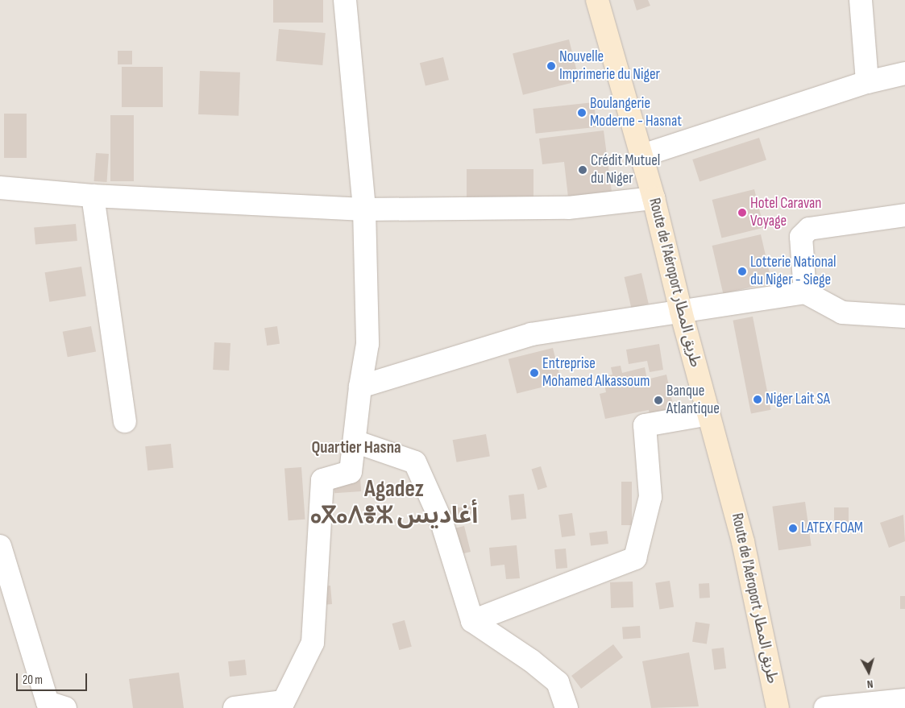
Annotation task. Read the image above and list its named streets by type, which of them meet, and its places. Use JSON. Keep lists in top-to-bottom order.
{
  "streets": {
    "main road": ["Route de l'Aéroport طريق المطار"]
  },
  "districts": ["Quartier Hasna", "Agadez ⴰⴳⴰⴷⴻⵣ أغاديس"],
  "places": [
    "Nouvelle Imprimerie du Niger",
    "Boulangerie Moderne - Hasnat",
    "Crédit Mutuel du Niger",
    "Hotel Caravan Voyage",
    "Lotterie National du Niger - Siege",
    "Entreprise Mohamed Alkassoum",
    "Niger Lait SA",
    "Banque Atlantique",
    "LATEX FOAM"
  ],
  "scale_bar": "20 m",
  "north": "bottom"
}
